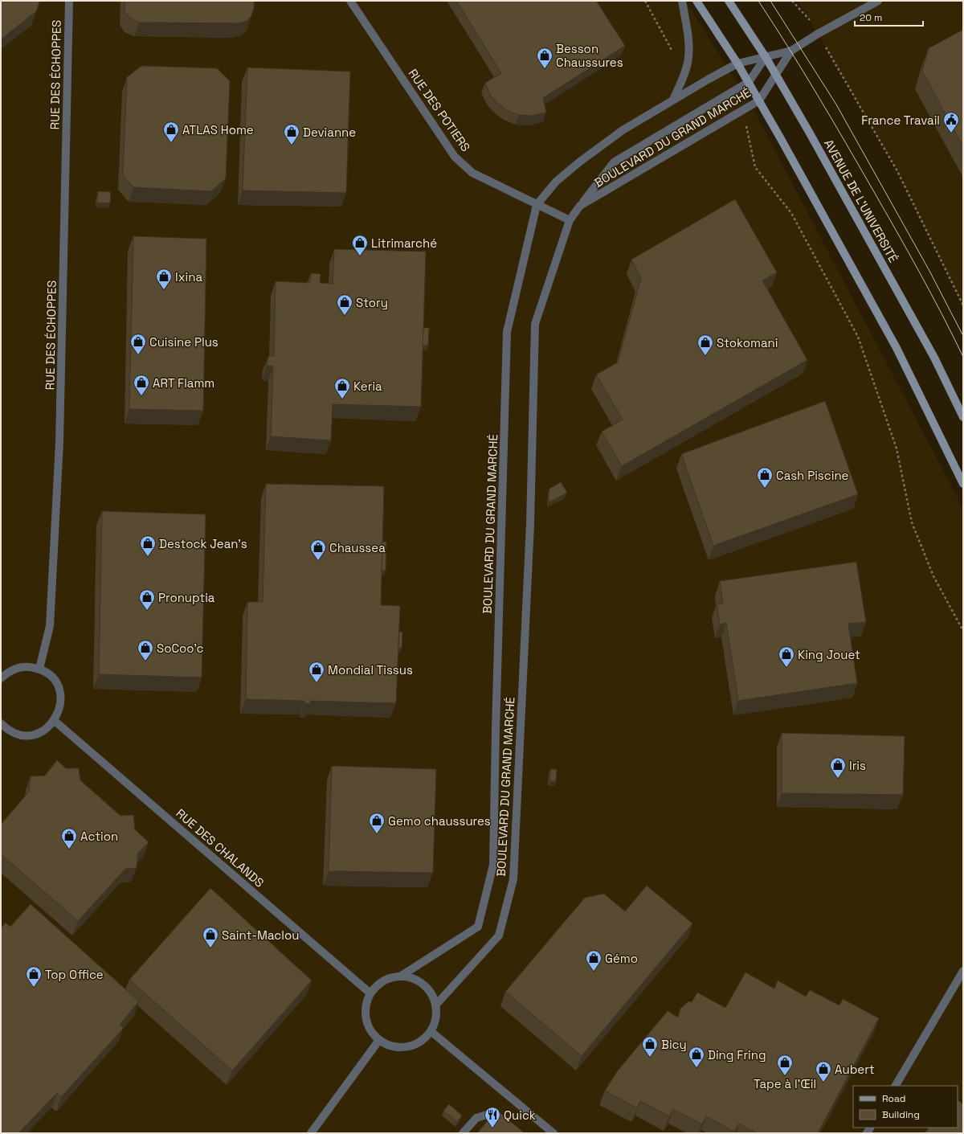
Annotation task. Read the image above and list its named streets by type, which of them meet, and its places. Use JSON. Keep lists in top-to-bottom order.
{
  "streets": {
    "main road": ["AVENUE DE L'UNIVERSITÉ"],
    "street": [
      "RUE DES ÉCHOPPES",
      "RUE DES POTIERS",
      "BOULEVARD DU GRAND MARCHÉ",
      "RUE DES CHALANDS"
    ]
  },
  "crossings": [
    ["RUE DES POTIERS", "BOULEVARD DU GRAND MARCHÉ"],
    ["BOULEVARD DU GRAND MARCHÉ", "AVENUE DE L'UNIVERSITÉ"],
    ["BOULEVARD DU GRAND MARCHÉ", "RUE DES CHALANDS"]
  ],
  "places": {
    "shop": [
      "Besson Chaussures",
      "ATLAS Home",
      "Devianne",
      "Litrimarché",
      "Ixina",
      "Story",
      "Cuisine Plus",
      "Stokomani",
      "ART Flamm",
      "Keria",
      "Cash Piscine",
      "Destock Jean's",
      "Chaussea",
      "Pronuptia",
      "SoCoo'c",
      "King Jouet",
      "Mondial Tissus",
      "Iris",
      "Gemo chaussures",
      "Action",
      "Saint-Maclou",
      "Gémo",
      "Top Office",
      "Bicy",
      "Ding Fring",
      "Tape à l'Œil",
      "Aubert"
    ],
    "public building": ["France Travail"],
    "restaurant": ["Quick"]
  },
  "legend": ["Road", "Building"],
  "scale_bar": "20 m"
}
